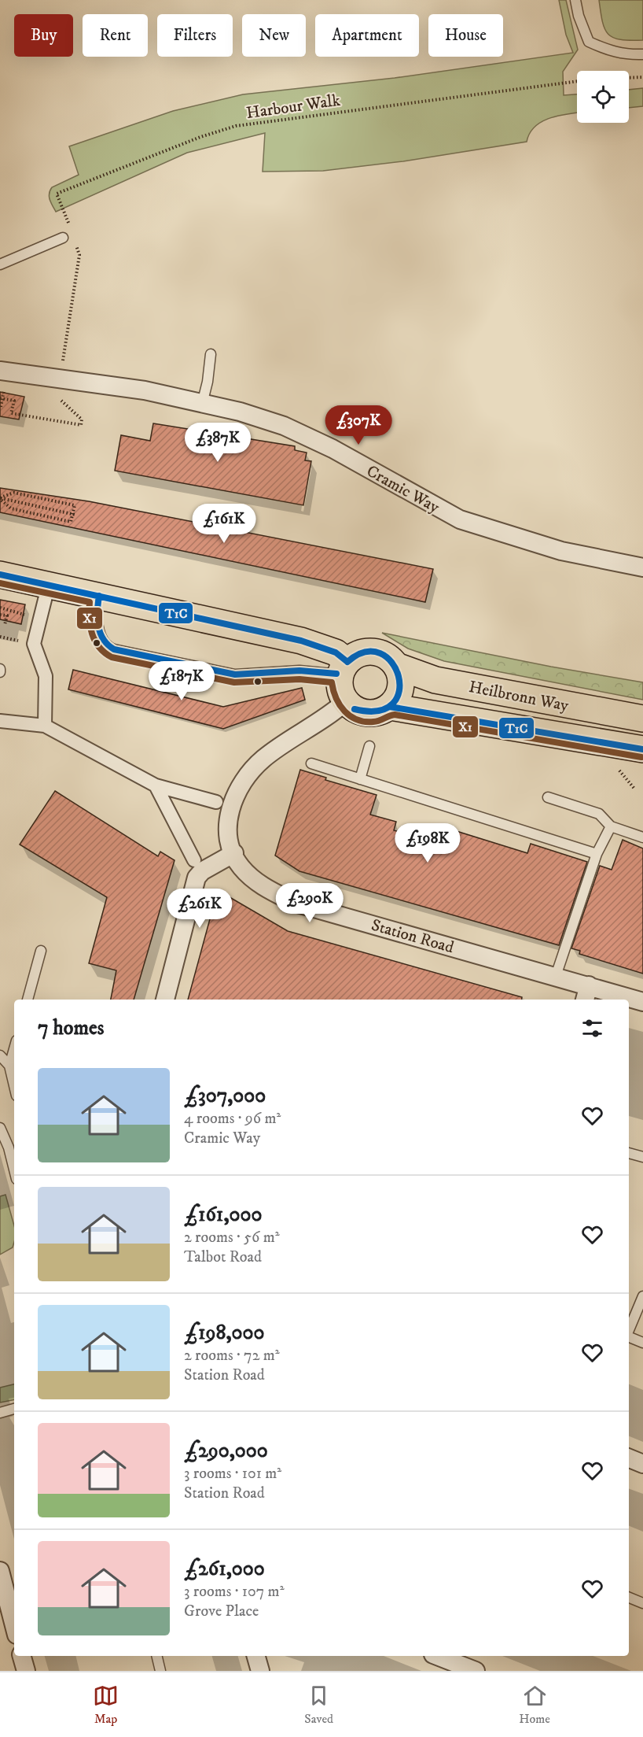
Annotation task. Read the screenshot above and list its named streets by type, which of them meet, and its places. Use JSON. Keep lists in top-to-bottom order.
{
  "streets": {
    "main road": ["Heilbronn Way"],
    "street": ["Cramic Way", "Station Road"],
    "path": ["Harbour Walk"]
  },
  "crossings": [
    ["Heilbronn Way", "Station Road"]
  ],
  "lines": ["transit line T1C", "transit line X1"],
  "page": {
    "chip": [
      "Buy",
      "Rent",
      "Filters",
      "New",
      "Apartment",
      "House"
    ],
    "price": [
      "£307K",
      "£387K",
      "£161K",
      "£187K",
      "£198K",
      "£290K",
      "£261K"
    ],
    "heading": "7 homes",
    "list": [
      {
        "name": "£307,000",
        "note": "4 rooms · 96 m² · Cramic Way"
      },
      {
        "name": "£161,000",
        "note": "2 rooms · 56 m² · Talbot Road"
      },
      {
        "name": "£198,000",
        "note": "2 rooms · 72 m² · Station Road"
      },
      {
        "name": "£290,000",
        "note": "3 rooms · 101 m² · Station Road"
      },
      {
        "name": "£261,000",
        "note": "3 rooms · 107 m² · Grove Place"
      }
    ],
    "tabs": ["Map", "Saved", "Home"]
  }
}
